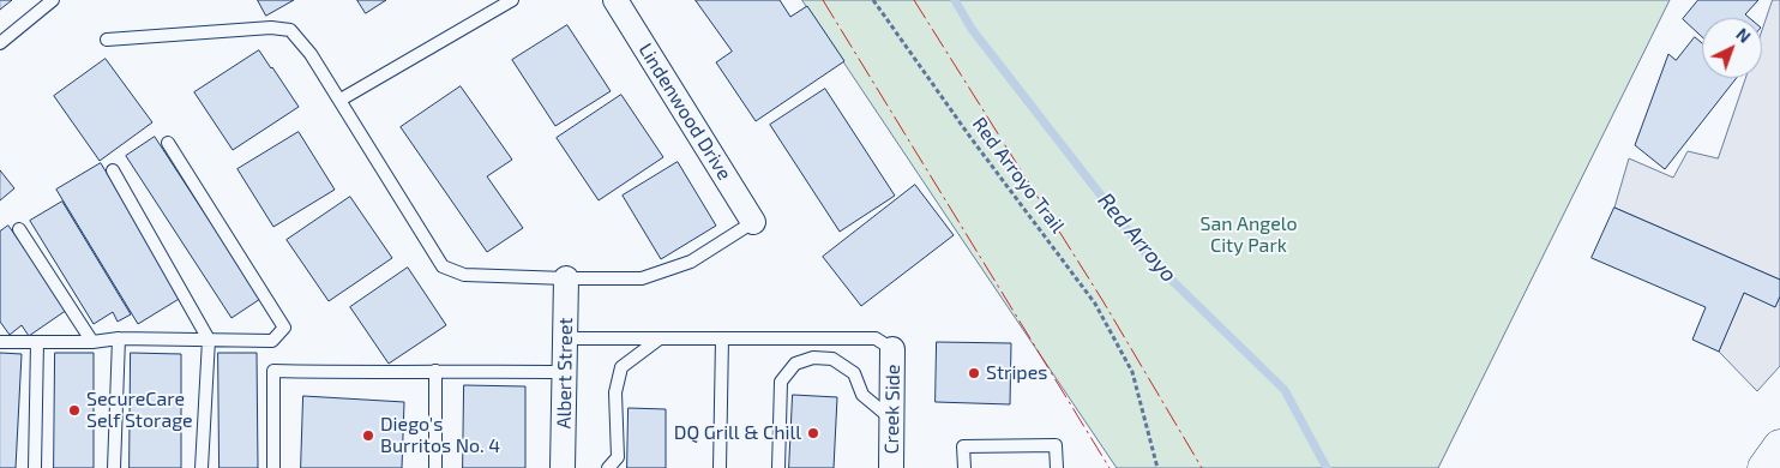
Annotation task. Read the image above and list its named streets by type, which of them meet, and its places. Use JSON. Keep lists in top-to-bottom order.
{
  "streets": {
    "street": ["Lindenwood Drive", "Albert Street", "Creek Side"],
    "path": ["Red Arroyo Trail"]
  },
  "water": ["Red Arroyo"],
  "parks": ["San Angelo City Park"],
  "places": [
    "Stripes",
    "SecureCare Self Storage",
    "DQ Grill & Chill",
    "Diego's Burritos No. 4"
  ],
  "north": "top right"
}
